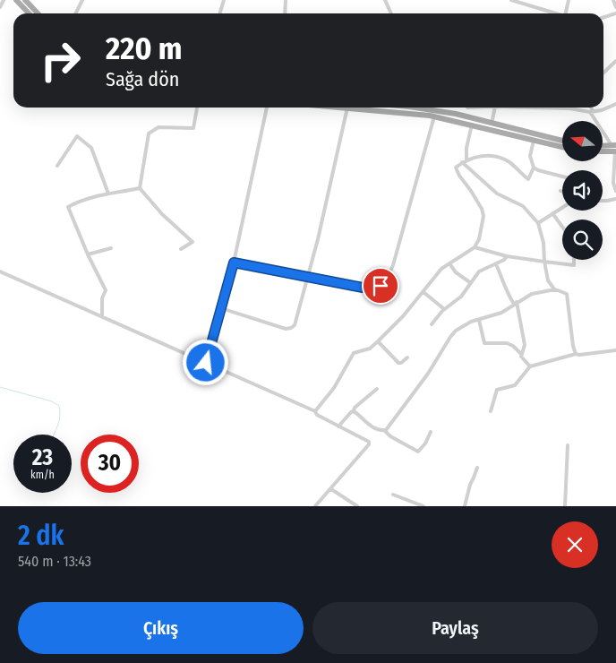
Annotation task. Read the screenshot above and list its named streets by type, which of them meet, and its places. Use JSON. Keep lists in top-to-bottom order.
{
  "north": "left",
  "page": {
    "turn": ["220 m", "Sağa dön"],
    "speed": "23 km/h",
    "limit": "30",
    "heading": ["2 dk", "540 m · 13:43"],
    "buttons": ["Çıkış", "Paylaş"]
  }
}
